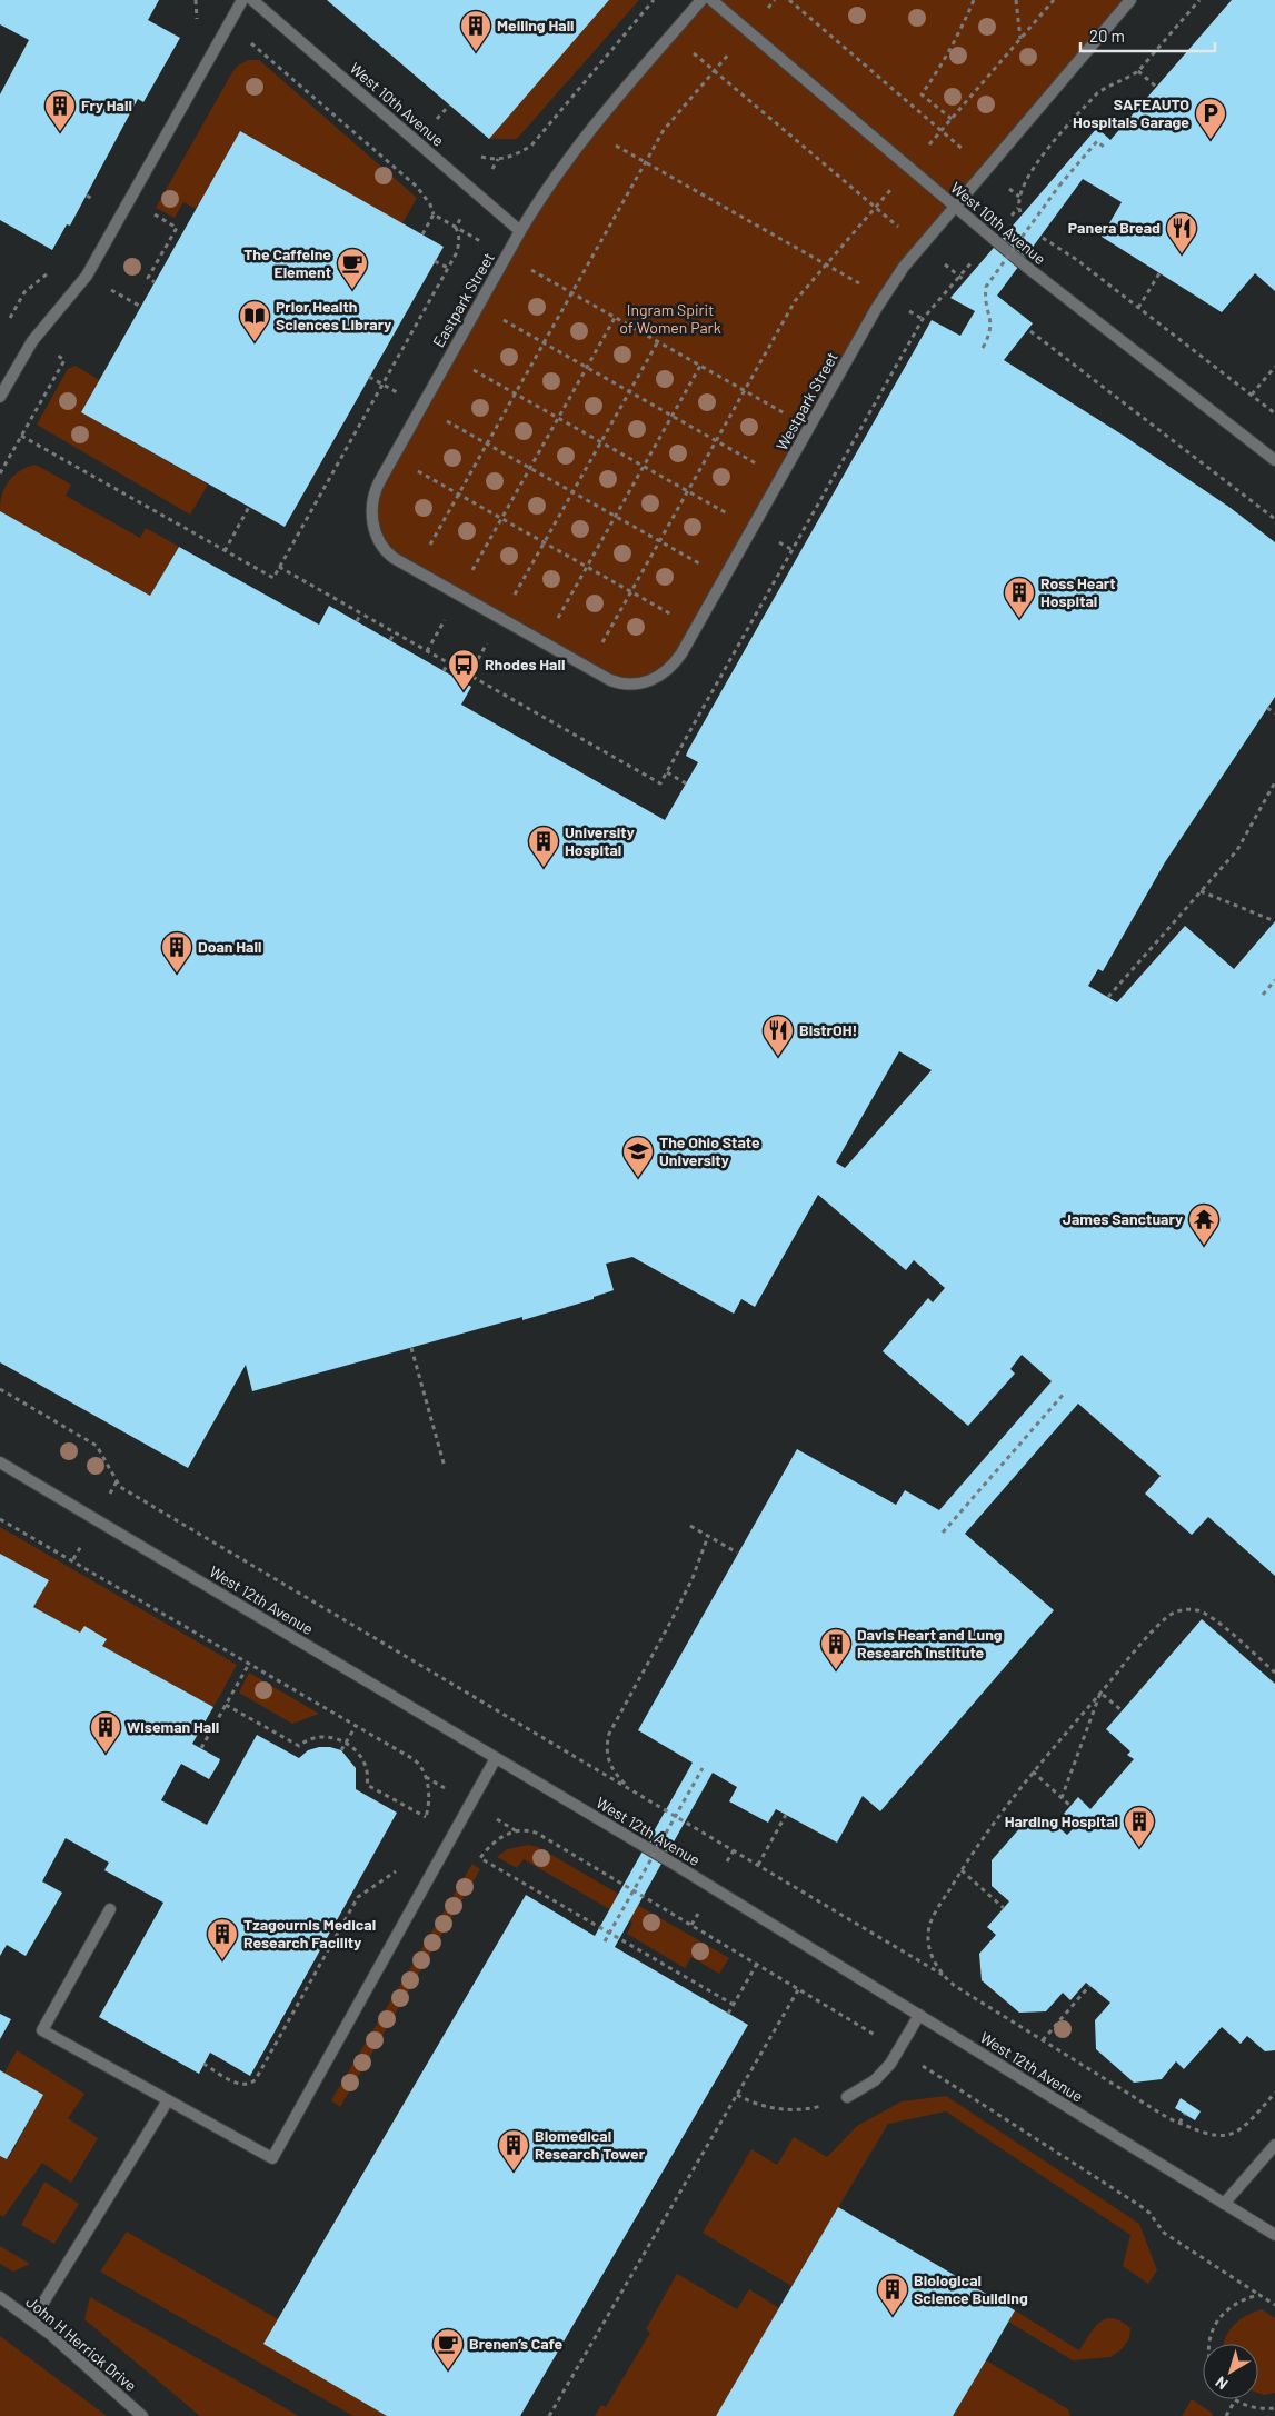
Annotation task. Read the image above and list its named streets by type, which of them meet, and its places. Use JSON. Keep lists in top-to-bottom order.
{
  "streets": {
    "street": [
      "West 10th Avenue",
      "Eastpark Street",
      "Westpark Street",
      "West 12th Avenue",
      "John H Herrick Drive"
    ]
  },
  "crossings": [
    ["West 10th Avenue", "Eastpark Street"],
    ["West 10th Avenue", "Westpark Street"],
    ["Eastpark Street", "Westpark Street"]
  ],
  "parks": ["Ingram Spirit of Women Park"],
  "places": {
    "building": [
      "Meiling Hall",
      "Fry Hall",
      "Ross Heart Hospital",
      "University Hospital",
      "Doan Hall",
      "Davis Heart and Lung Research Institute",
      "Wiseman Hall",
      "Harding Hospital",
      "Tzagournis Medical Research Facility",
      "Biomedical Research Tower",
      "Biological Science Building"
    ],
    "parking": ["SAFEAUTO Hospitals Garage"],
    "restaurant": ["Panera Bread", "BistrOH!"],
    "cafe": ["The Caffeine Element", "Brenen’s Cafe"],
    "library": ["Prior Health Sciences Library"],
    "bus stop": ["Rhodes Hall"],
    "school or university": ["The Ohio State University"],
    "temple": ["James Sanctuary"]
  },
  "scale_bar": "20 m",
  "north": "bottom left"
}
